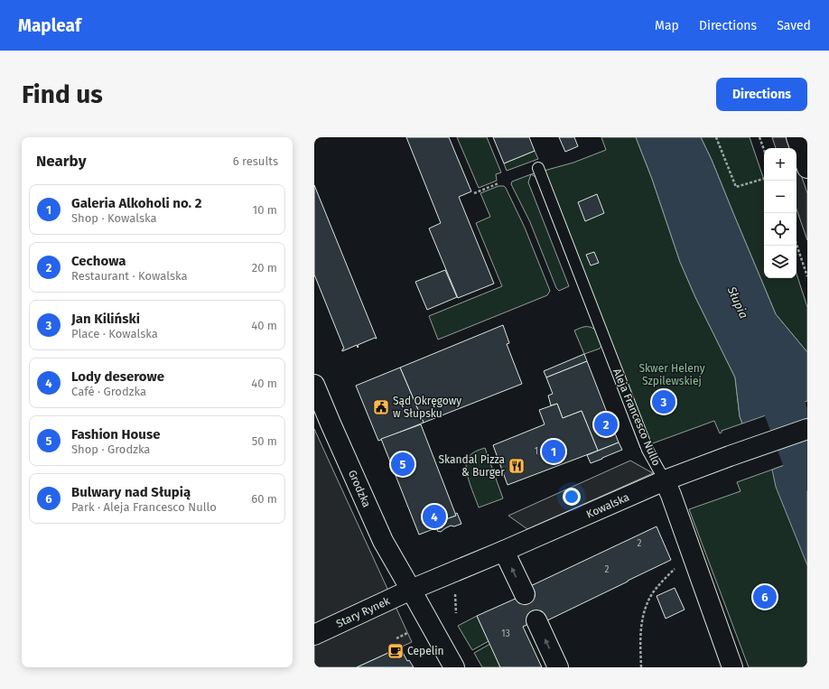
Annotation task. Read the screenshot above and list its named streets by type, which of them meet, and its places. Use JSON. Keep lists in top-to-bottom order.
{
  "streets": {
    "street": [
      "Aleja Francesco Nullo",
      "Grodzka",
      "Kowalska",
      "Stary Rynek"
    ]
  },
  "crossings": [
    ["Aleja Francesco Nullo", "Kowalska"],
    ["Grodzka", "Kowalska"],
    ["Grodzka", "Stary Rynek"],
    ["Kowalska", "Stary Rynek"]
  ],
  "water": ["Słupia"],
  "parks": ["Skwer Heleny Szpilewskiej"],
  "places": {
    "public building": ["Sąd Okręgowy w Słupsku"],
    "restaurant": ["Skandal Pizza & Burger"],
    "cafe": ["Cepelin"]
  },
  "house_numbers": [
    "1",
    "2",
    "2",
    "13"
  ],
  "page": {
    "header": "Mapleaf",
    "nav": ["Map", "Directions", "Saved"],
    "buttons": "Directions",
    "title": "Find us",
    "heading": ["Nearby", "6 results"],
    "map_buttons": ["+", "−"],
    "list": [
      {
        "mark": "1",
        "name": "Galeria Alkoholi no. 2",
        "note": "Shop · Kowalska",
        "value": "10 m"
      },
      {
        "mark": "2",
        "name": "Cechowa",
        "note": "Restaurant · Kowalska",
        "value": "20 m"
      },
      {
        "mark": "3",
        "name": "Jan Kiliński",
        "note": "Place · Kowalska",
        "value": "40 m"
      },
      {
        "mark": "4",
        "name": "Lody deserowe",
        "note": "Café · Grodzka",
        "value": "40 m"
      },
      {
        "mark": "5",
        "name": "Fashion House",
        "note": "Shop · Grodzka",
        "value": "50 m"
      },
      {
        "mark": "6",
        "name": "Bulwary nad Słupią",
        "note": "Park · Aleja Francesco Nullo",
        "value": "60 m"
      }
    ],
    "pins": [
      "3",
      "2",
      "1",
      "5",
      "4",
      "6"
    ]
  }
}
